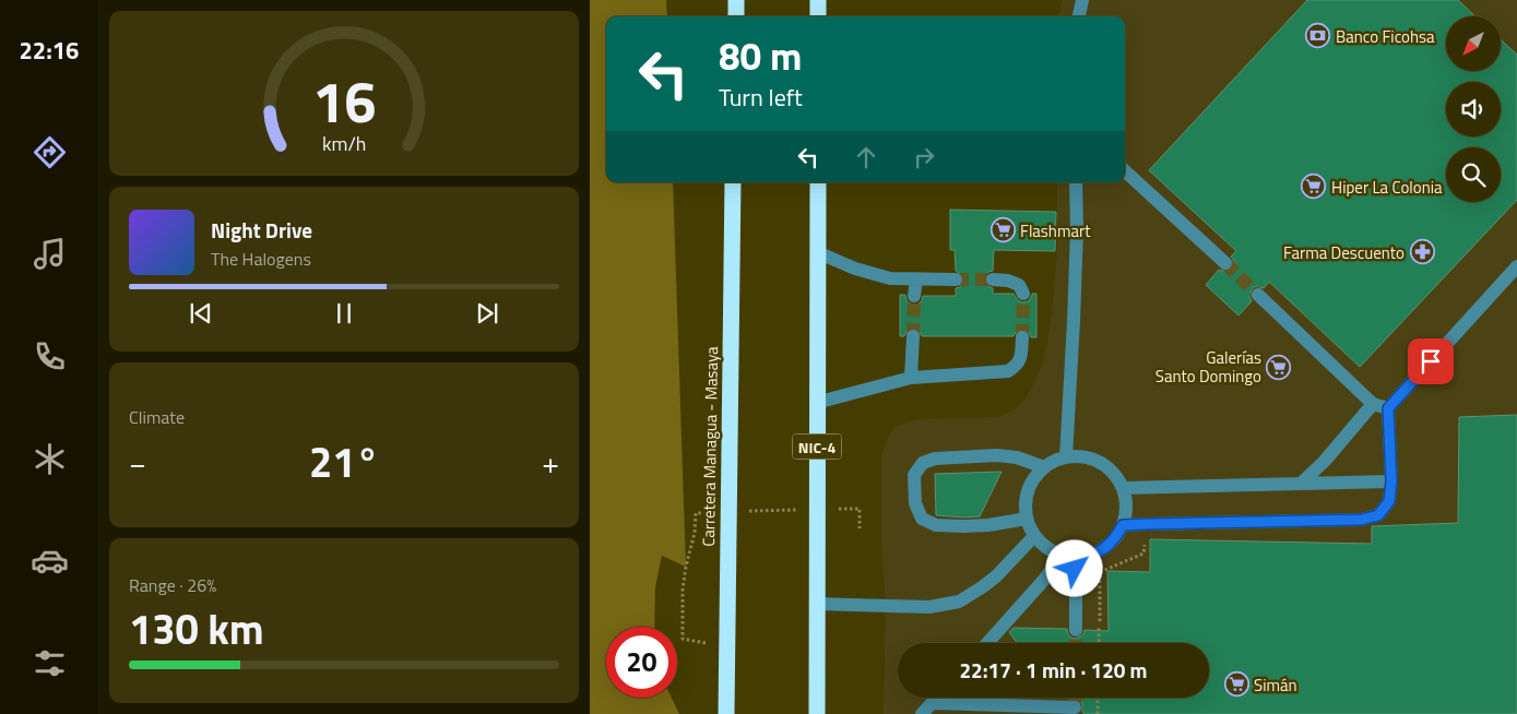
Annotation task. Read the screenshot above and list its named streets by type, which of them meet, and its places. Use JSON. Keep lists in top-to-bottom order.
{
  "streets": {
    "highway": ["Carretera Managua - Masaya", "NIC-4"]
  },
  "places": {
    "bank": ["Banco Ficohsa"],
    "supermarket": [
      "Hiper La Colonia",
      "Flashmart",
      "Galerías Santo Domingo",
      "Simán"
    ],
    "pharmacy": ["Farma Descuento"]
  },
  "north": "bottom left",
  "page": {
    "tabs": "22:16",
    "turn": ["80 m", "Turn left"],
    "song": ["Night Drive", "The Halogens"],
    "tile": [
      "Climate",
      ["Range · 26%", "130 km"]
    ],
    "heat": ["−", "21°", "+"],
    "limit": "20",
    "trip": "22:17 · 1 min · 120 m",
    "gauge": ["16", "km/h"]
  }
}
